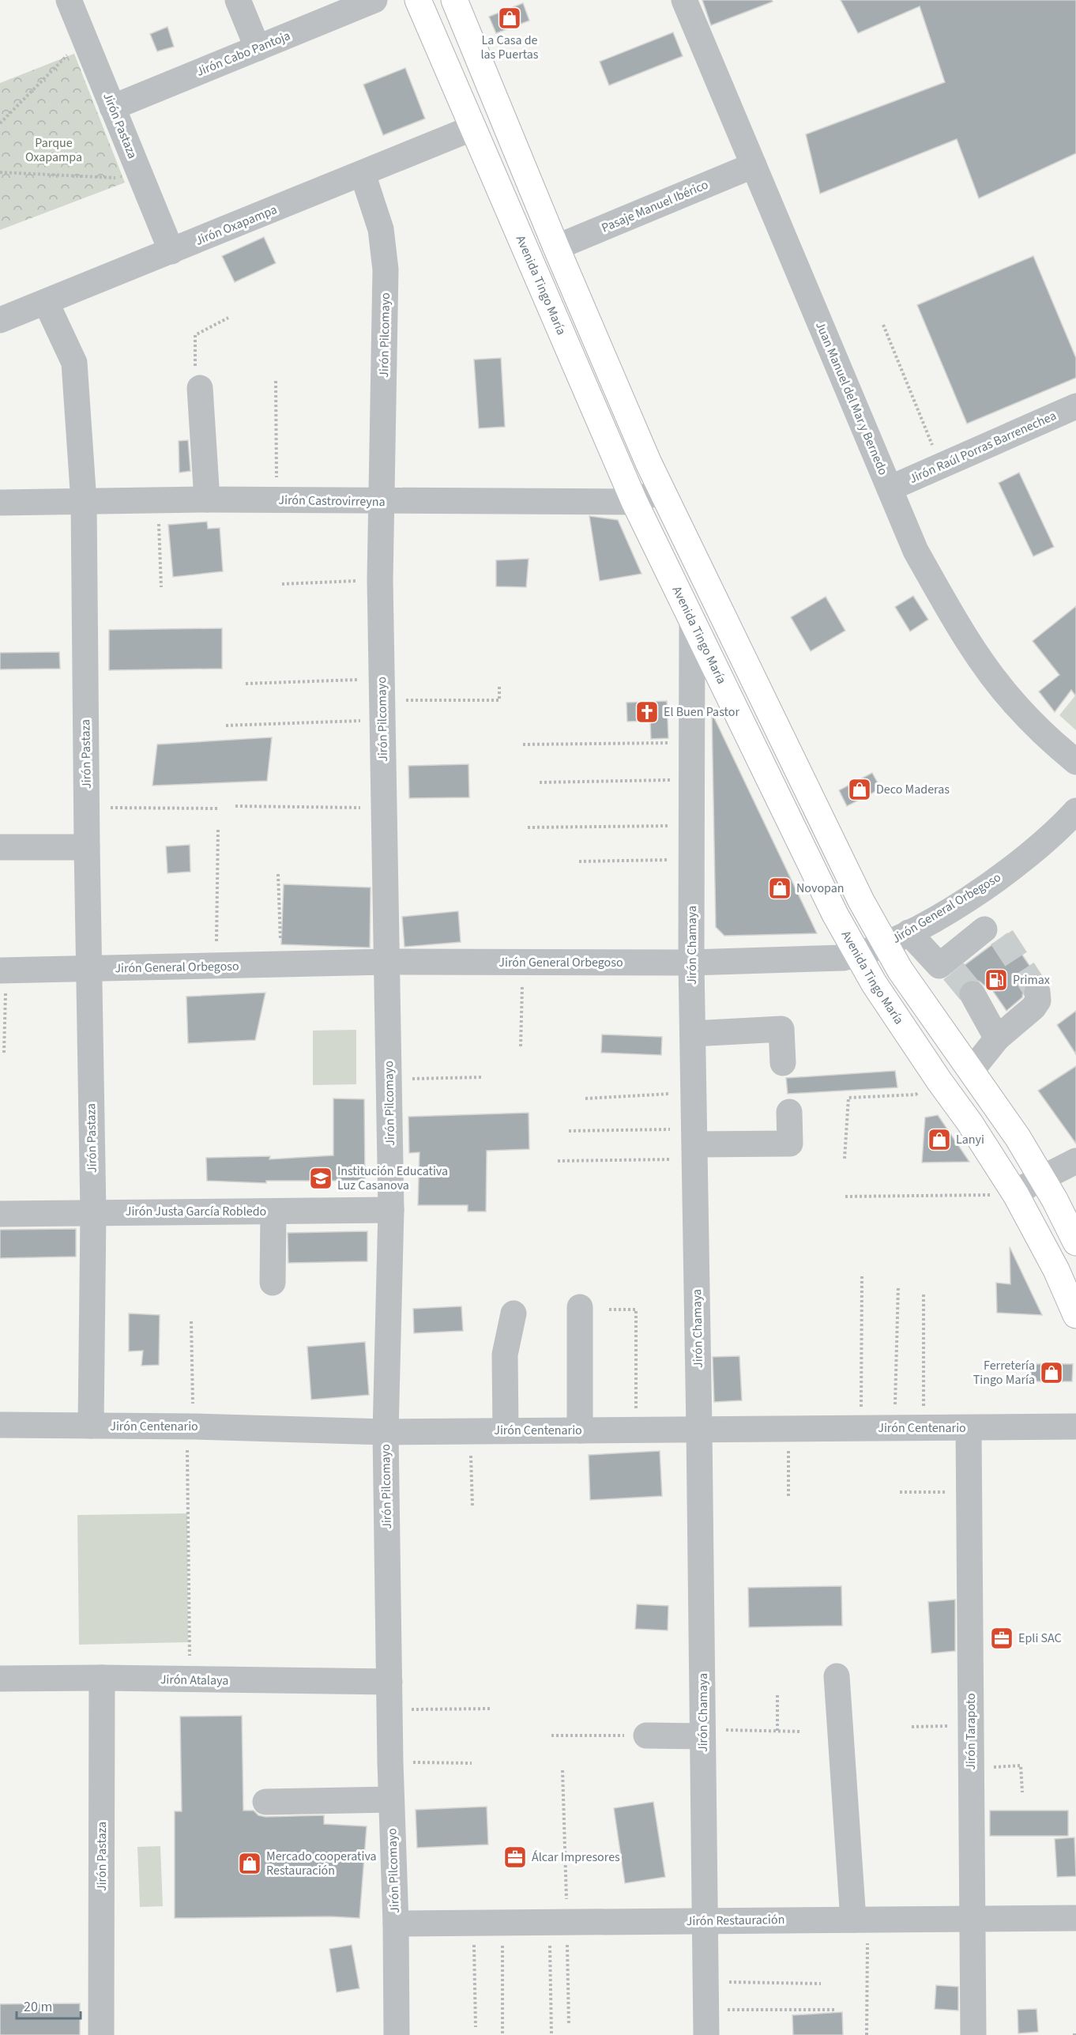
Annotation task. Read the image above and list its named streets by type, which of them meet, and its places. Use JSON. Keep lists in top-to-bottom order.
{
  "streets": {
    "main road": ["Avenida Tingo María"],
    "street": [
      "Jirón Cabo Pantoja",
      "Jirón Pastaza",
      "Pasaje Manuel Ibérico",
      "Jirón Oxapampa",
      "Jirón Pilcomayo",
      "Juan Manuel del Mar y Bernedo",
      "Jirón Raúl Porras Barrenechea",
      "Jirón Castrovirreyna",
      "Jirón General Orbegoso",
      "Jirón Chamaya",
      "Jirón Justa García Robledo",
      "Jirón Centenario",
      "Jirón Atalaya",
      "Jirón Tarapoto",
      "Jirón Restauración"
    ]
  },
  "crossings": [
    ["Jirón Cabo Pantoja", "Jirón Pastaza"],
    ["Jirón Pastaza", "Jirón Oxapampa"],
    ["Jirón Pastaza", "Jirón Castrovirreyna"],
    ["Jirón Pastaza", "Jirón General Orbegoso"],
    ["Jirón Pastaza", "Jirón Justa García Robledo"],
    ["Jirón Pastaza", "Jirón Centenario"],
    ["Jirón Pastaza", "Jirón Atalaya"],
    ["Pasaje Manuel Ibérico", "Avenida Tingo María"],
    ["Pasaje Manuel Ibérico", "Juan Manuel del Mar y Bernedo"],
    ["Jirón Oxapampa", "Avenida Tingo María"],
    ["Jirón Oxapampa", "Jirón Pilcomayo"],
    ["Avenida Tingo María", "Jirón Castrovirreyna"],
    ["Avenida Tingo María", "Jirón General Orbegoso"],
    ["Avenida Tingo María", "Jirón Chamaya"],
    ["Jirón Pilcomayo", "Jirón Castrovirreyna"],
    ["Jirón Pilcomayo", "Jirón General Orbegoso"],
    ["Jirón Pilcomayo", "Jirón Justa García Robledo"],
    ["Jirón Pilcomayo", "Jirón Centenario"],
    ["Jirón Pilcomayo", "Jirón Atalaya"],
    ["Jirón Pilcomayo", "Jirón Restauración"],
    ["Juan Manuel del Mar y Bernedo", "Jirón Raúl Porras Barrenechea"],
    ["Jirón General Orbegoso", "Jirón Chamaya"],
    ["Jirón Chamaya", "Jirón Centenario"],
    ["Jirón Chamaya", "Jirón Restauración"],
    ["Jirón Centenario", "Jirón Tarapoto"],
    ["Jirón Tarapoto", "Jirón Restauración"]
  ],
  "parks": ["Parque Oxapampa"],
  "places": {
    "shop": [
      "La Casa de las Puertas",
      "Deco Maderas",
      "Novopan",
      "Lanyi",
      "Ferretería Tingo María",
      "Mercado cooperativa Restauración"
    ],
    "church": ["El Buen Pastor"],
    "fuel station": ["Primax"],
    "school or university": ["Institución Educativa Luz Casanova"],
    "office": ["Epli SAC", "Álcar Impresores"]
  },
  "scale_bar": "20 m"
}
